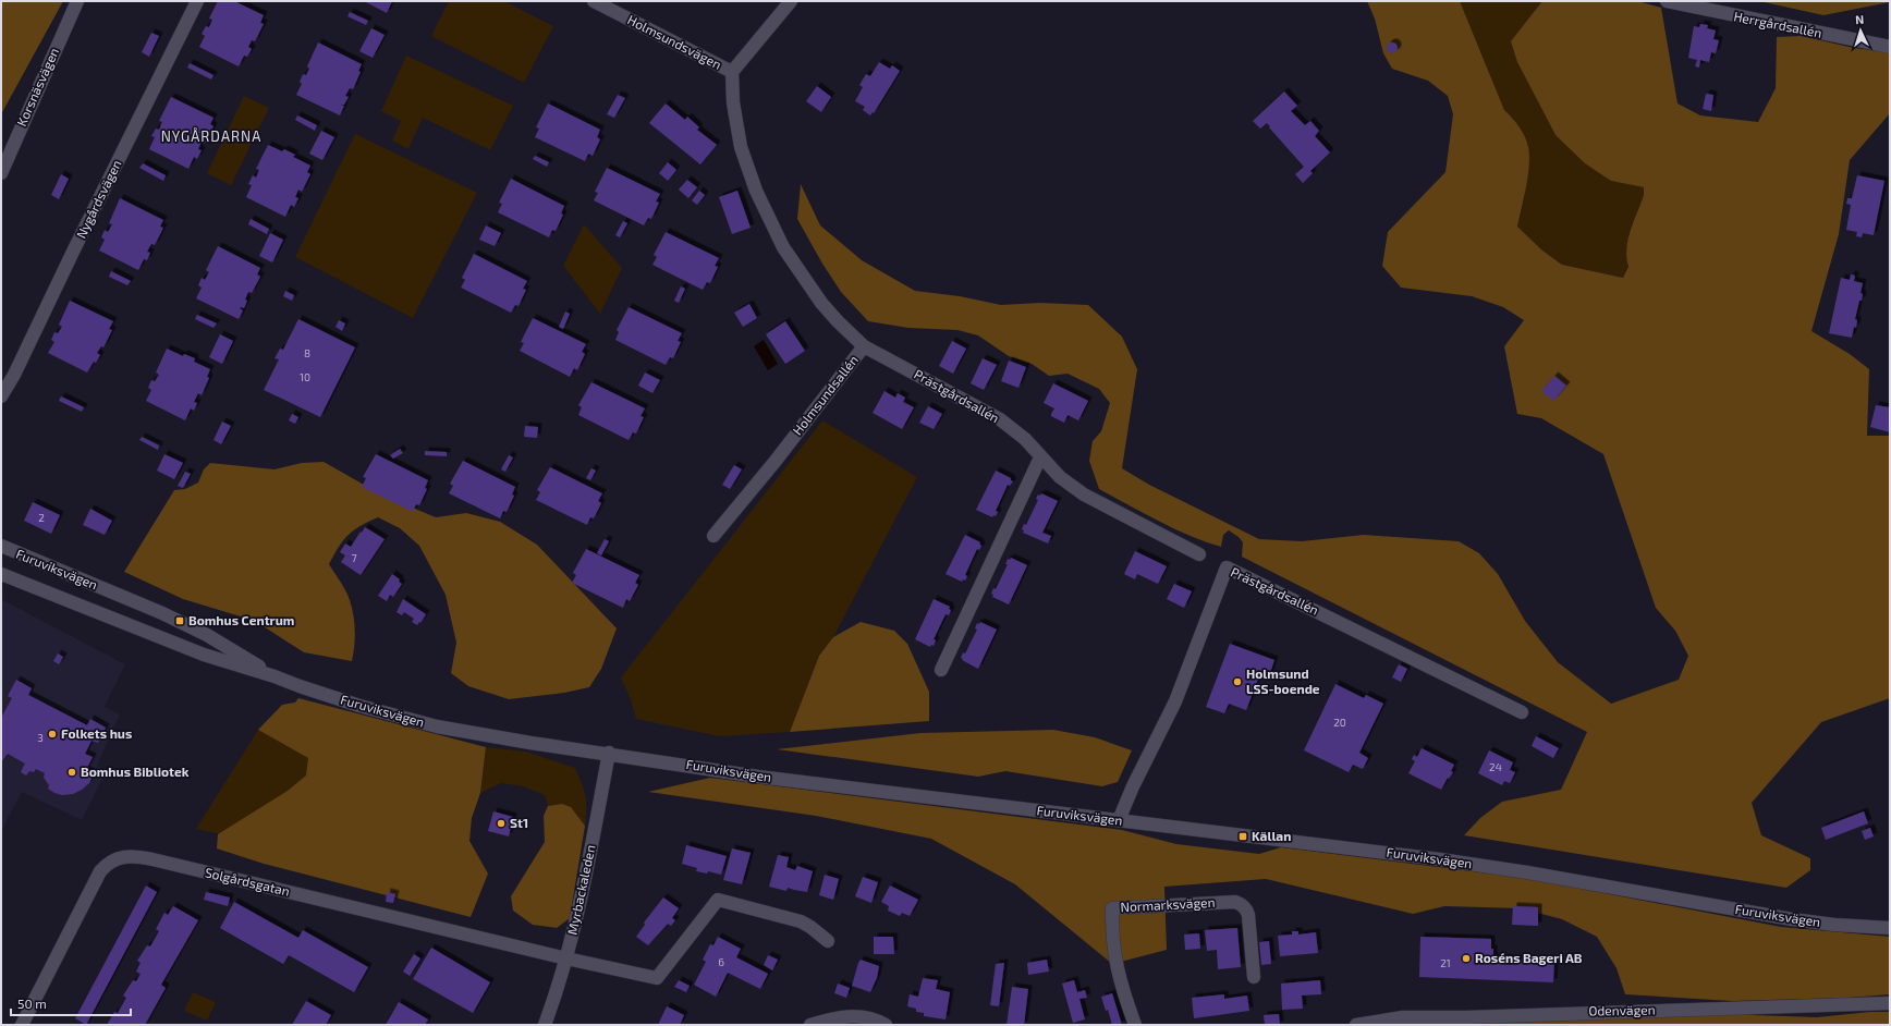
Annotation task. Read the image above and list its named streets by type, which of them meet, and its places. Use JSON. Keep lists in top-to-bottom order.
{
  "streets": {
    "street": [
      "Herrgårdsallén",
      "Holmsundsvägen",
      "Korsnäsvägen",
      "Nygårdsvägen",
      "Holmsundsallén",
      "Prästgårdsallén",
      "Furuviksvägen",
      "Solgårdsgatan",
      "Myrbackaleden",
      "Normarksvägen",
      "Odenvägen"
    ]
  },
  "crossings": [
    ["Holmsundsvägen", "Holmsundsallén"],
    ["Holmsundsallén", "Prästgårdsallén"],
    ["Prästgårdsallén", "Furuviksvägen"],
    ["Furuviksvägen", "Myrbackaleden"],
    ["Solgårdsgatan", "Myrbackaleden"]
  ],
  "districts": ["NYGÅRDARNA"],
  "places": {
    "transit": ["Bomhus Centrum", "Källan"],
    "other": [
      "Holmsund LSS-boende",
      "Folkets hus",
      "Bomhus Bibliotek",
      "St1",
      "Roséns Bageri AB"
    ]
  },
  "house_numbers": [
    "8",
    "10",
    "2",
    "7",
    "20",
    "3",
    "24",
    "6",
    "21"
  ],
  "scale_bar": "50 m",
  "north": "top"
}
